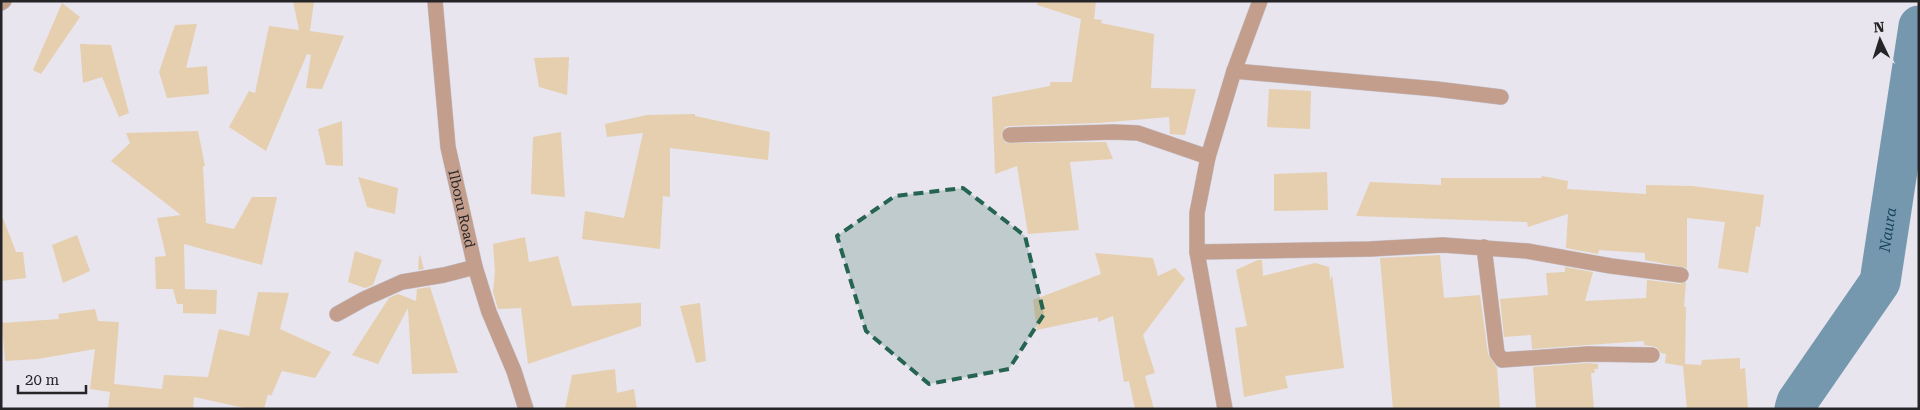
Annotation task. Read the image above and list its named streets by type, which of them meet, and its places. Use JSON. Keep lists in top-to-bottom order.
{
  "streets": {
    "street": ["Ilboru Road"]
  },
  "water": ["Naura"],
  "scale_bar": "20 m",
  "north": "top"
}
